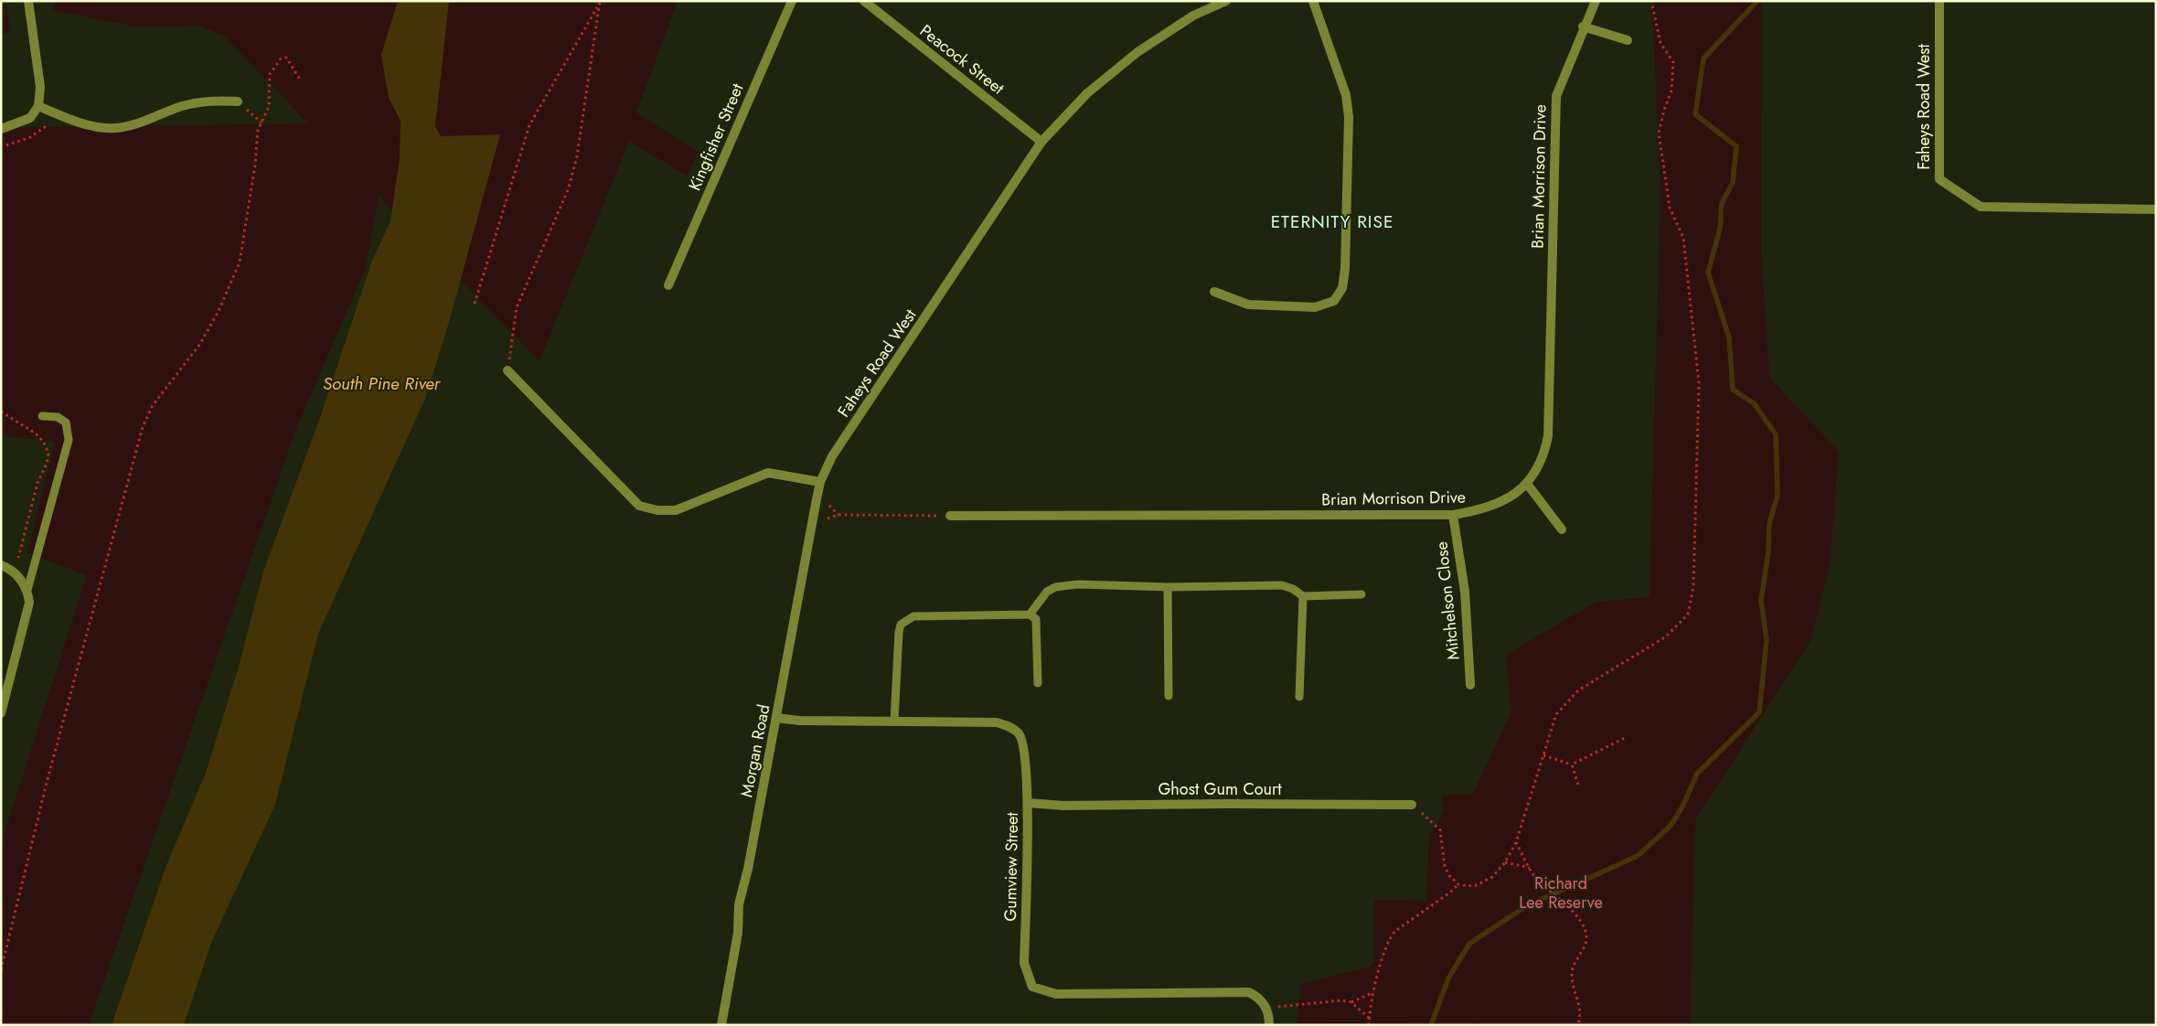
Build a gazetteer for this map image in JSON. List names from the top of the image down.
{
  "streets": {
    "street": [
      "Peacock Street",
      "Faheys Road West",
      "Kingfisher Street",
      "Brian Morrison Drive",
      "Mitchelson Close",
      "Morgan Road",
      "Ghost Gum Court",
      "Gumview Street"
    ]
  },
  "crossings": [
    ["Peacock Street", "Faheys Road West"],
    ["Faheys Road West", "Morgan Road"],
    ["Brian Morrison Drive", "Mitchelson Close"],
    ["Morgan Road", "Gumview Street"],
    ["Ghost Gum Court", "Gumview Street"]
  ],
  "districts": ["ETERNITY RISE"],
  "water": ["South Pine River"],
  "parks": ["Richard Lee Reserve"]
}
